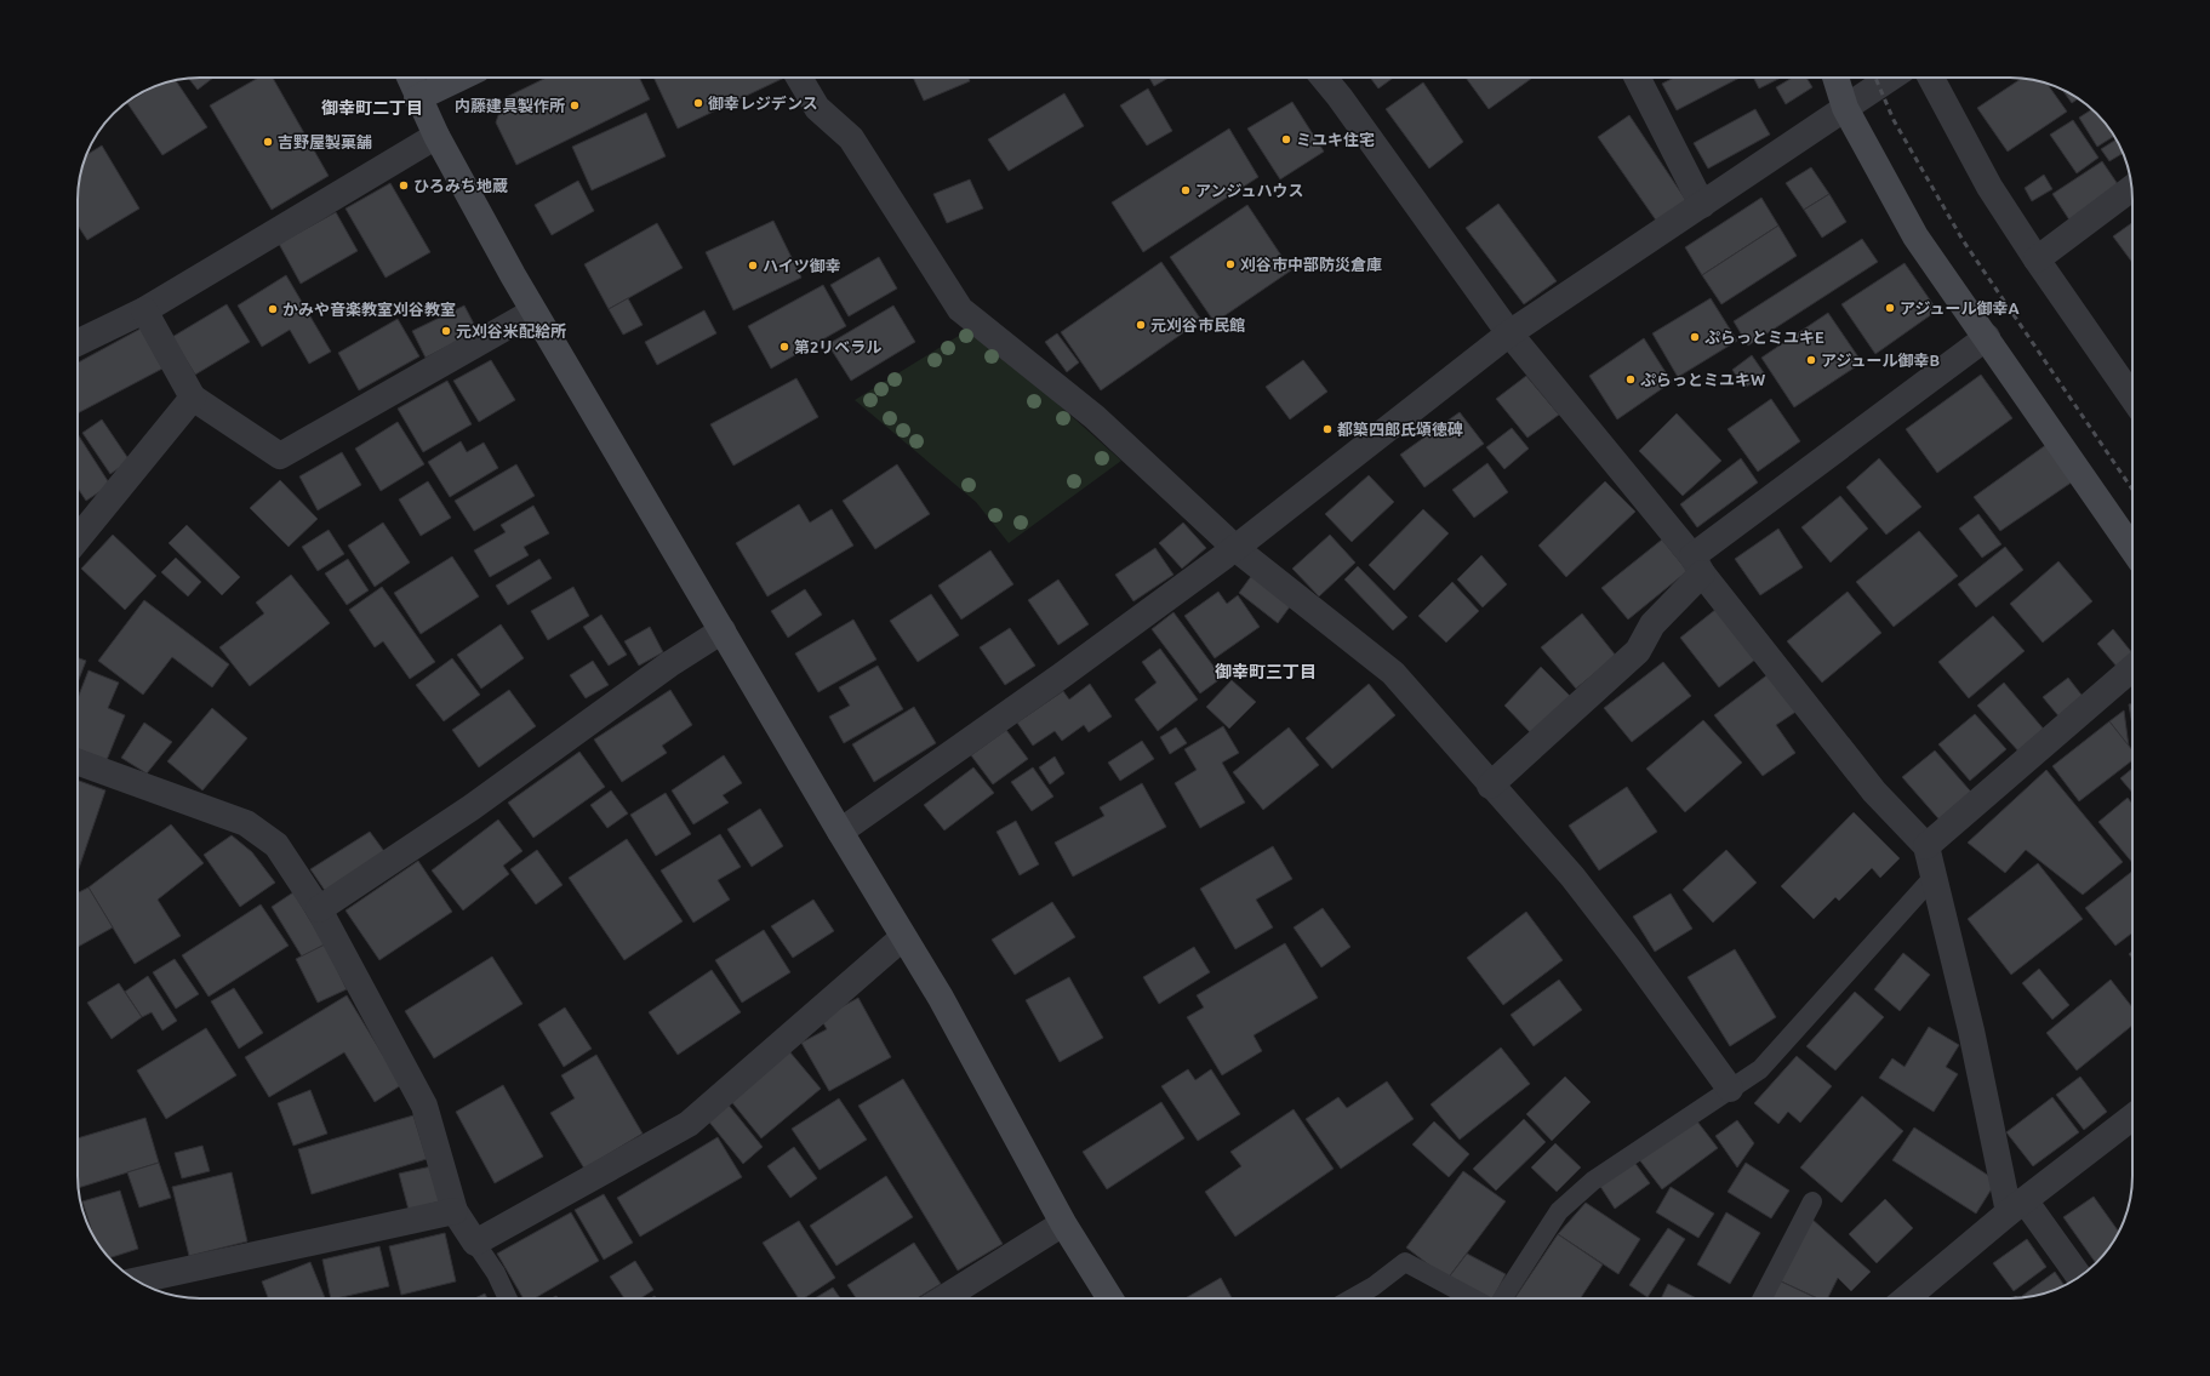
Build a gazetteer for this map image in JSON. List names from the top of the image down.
{
  "districts": ["御幸町二丁目", "御幸町三丁目"],
  "places": [
    "御幸レジデンス",
    "内藤建具製作所",
    "ミユキ住宅",
    "吉野屋製菓舗",
    "ひろみち地蔵",
    "アンジュハウス",
    "刈谷市中部防災倉庫",
    "ハイツ御幸",
    "アジュール御幸A",
    "かみや音楽教室刈谷教室",
    "元刈谷市民館",
    "元刈谷米配給所",
    "ぷらっとミユキE",
    "第2リベラル",
    "アジュール御幸B",
    "ぷらっとミユキW",
    "都築四郎氏頌徳碑"
  ]
}
